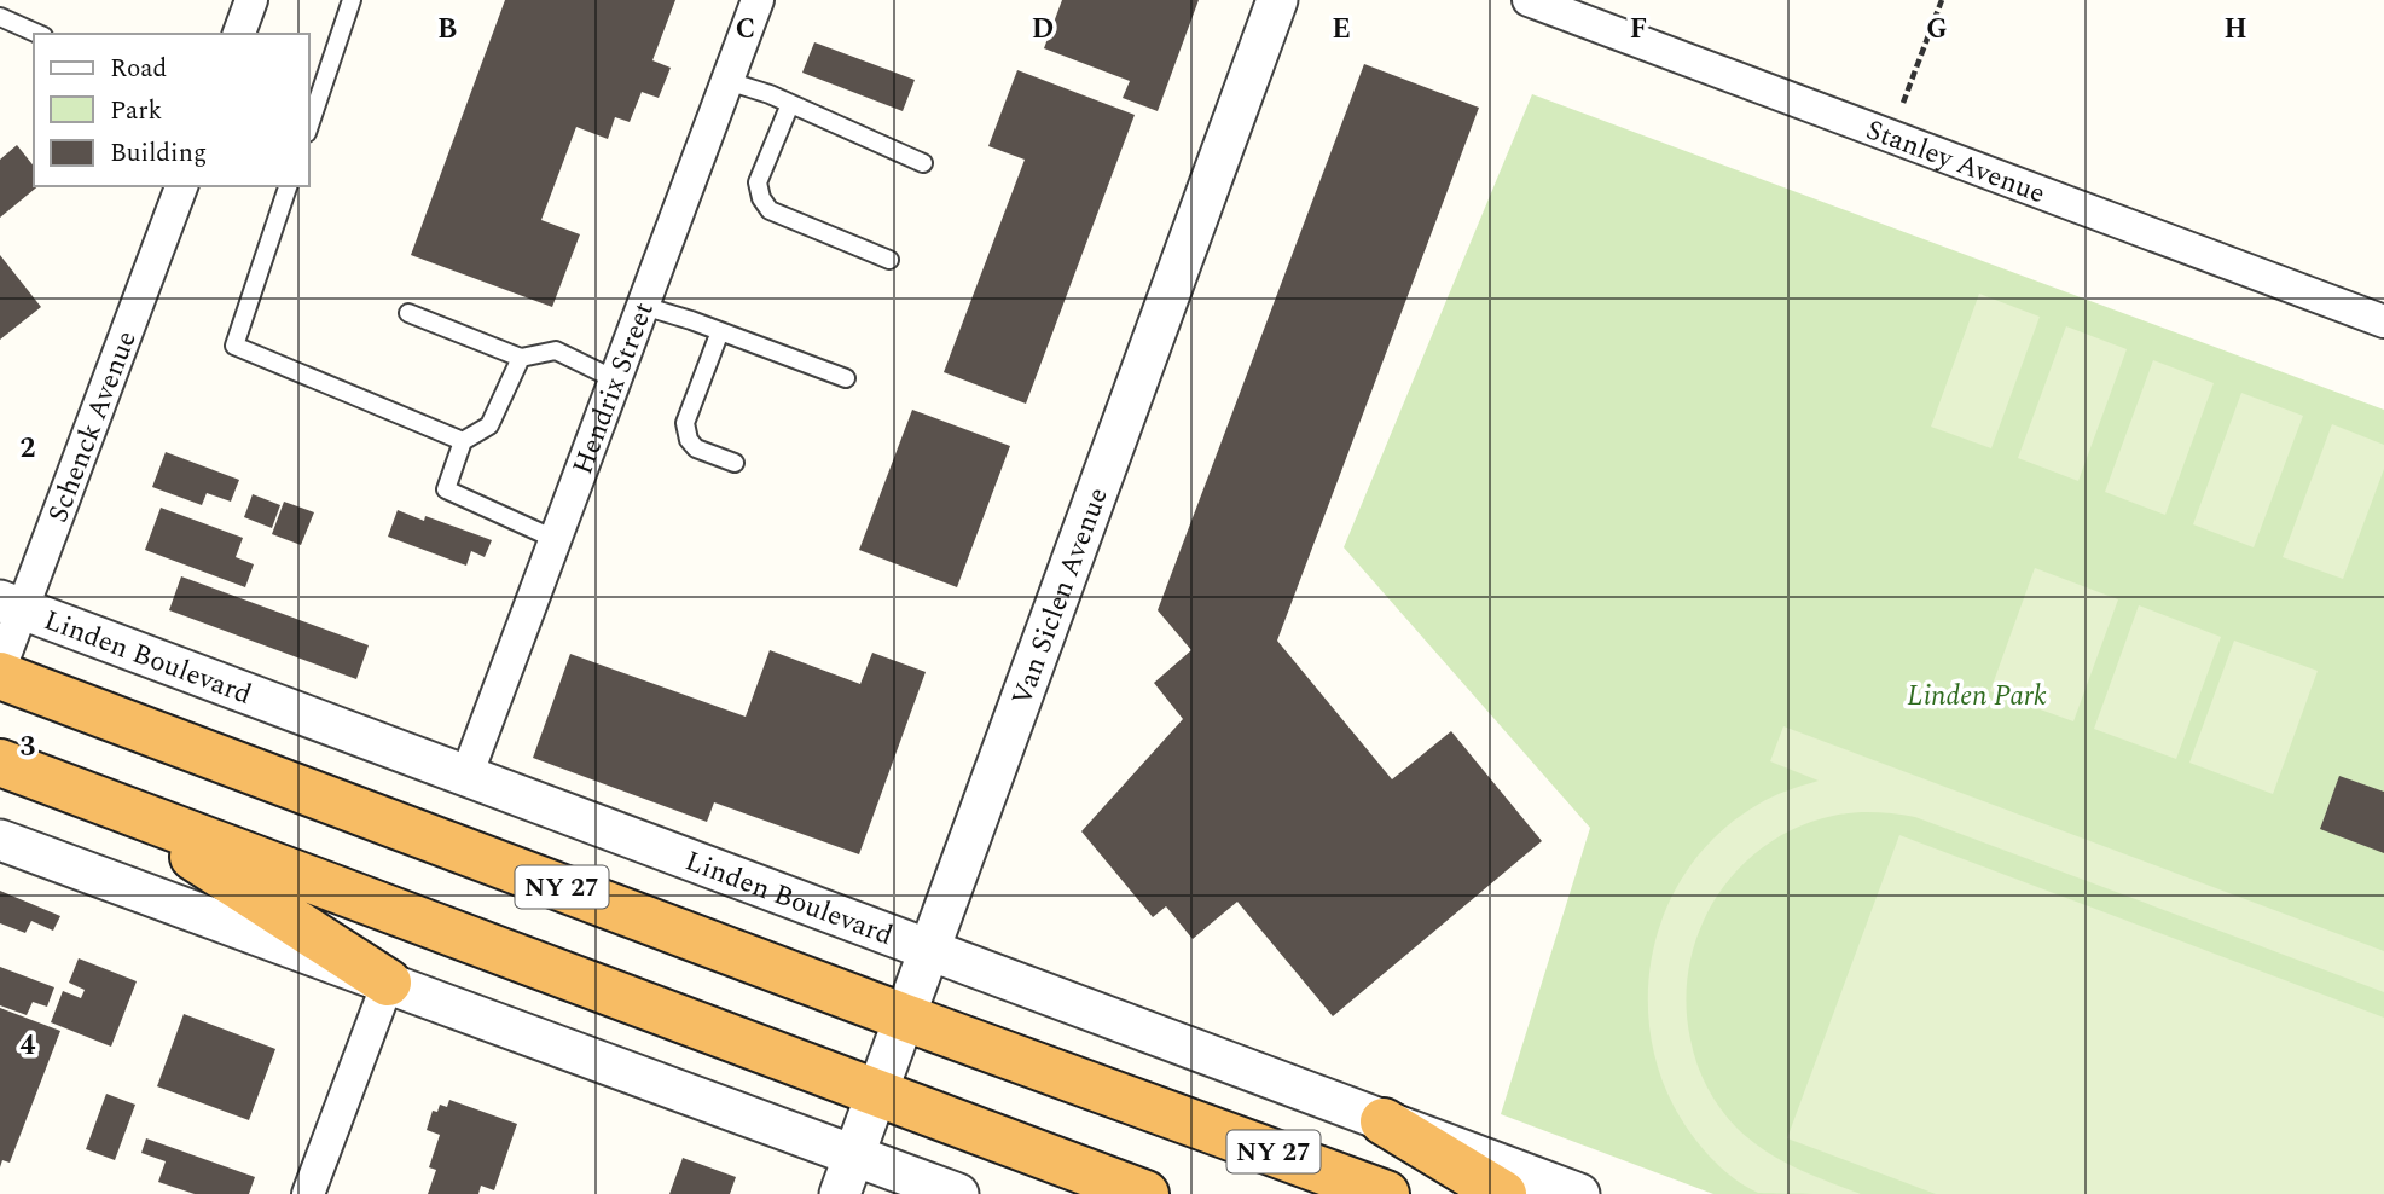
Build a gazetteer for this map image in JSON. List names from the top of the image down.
{
  "streets": {
    "highway": ["NY 27"],
    "street": [
      "Stanley Avenue",
      "Hendrix Street",
      "Schenck Avenue",
      "Van Siclen Avenue",
      "Linden Boulevard"
    ]
  },
  "crossings": [
    ["Hendrix Street", "Linden Boulevard"],
    ["Schenck Avenue", "Linden Boulevard"],
    ["Van Siclen Avenue", "Linden Boulevard"],
    ["Van Siclen Avenue", "NY 27"]
  ],
  "parks": ["Linden Park"],
  "legend": ["Road", "Park", "Building"],
  "grid": {
    "columns": [
      "B",
      "C",
      "D",
      "E",
      "F",
      "G",
      "H"
    ],
    "rows": ["2", "3", "4"]
  }
}
